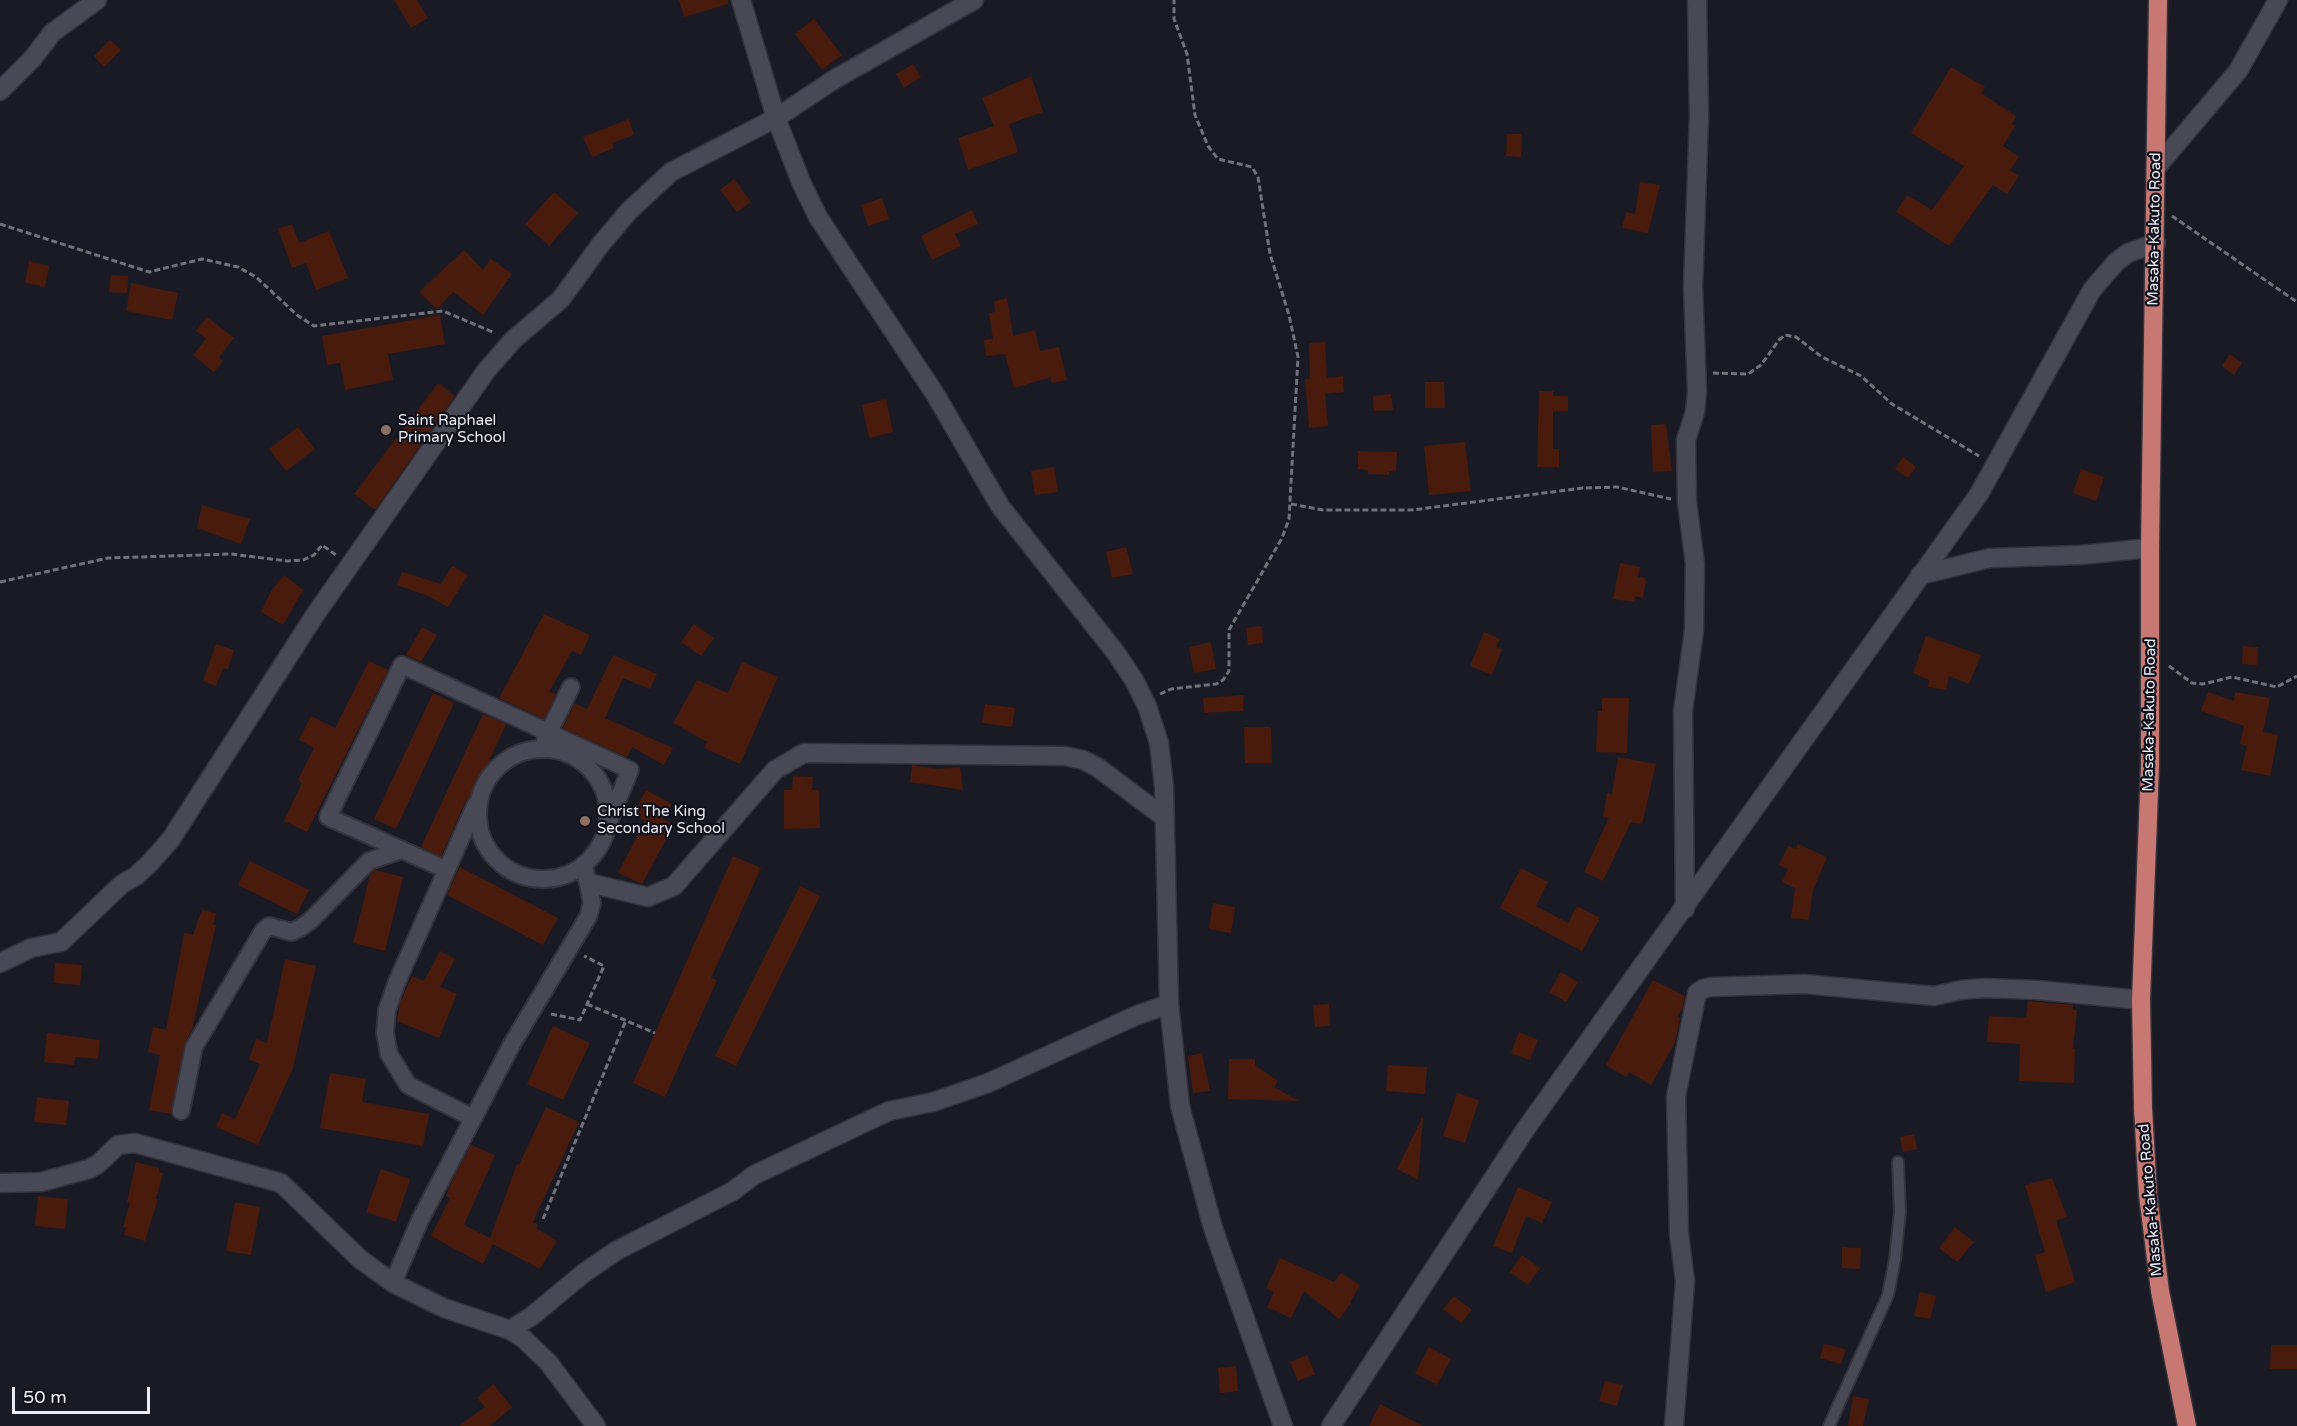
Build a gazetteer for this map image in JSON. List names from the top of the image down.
{
  "streets": {
    "highway": ["Masaka-Kakuto Road"]
  },
  "places": ["Saint Raphael Primary School", "Christ The King Secondary School"],
  "scale_bar": "50 m"
}
